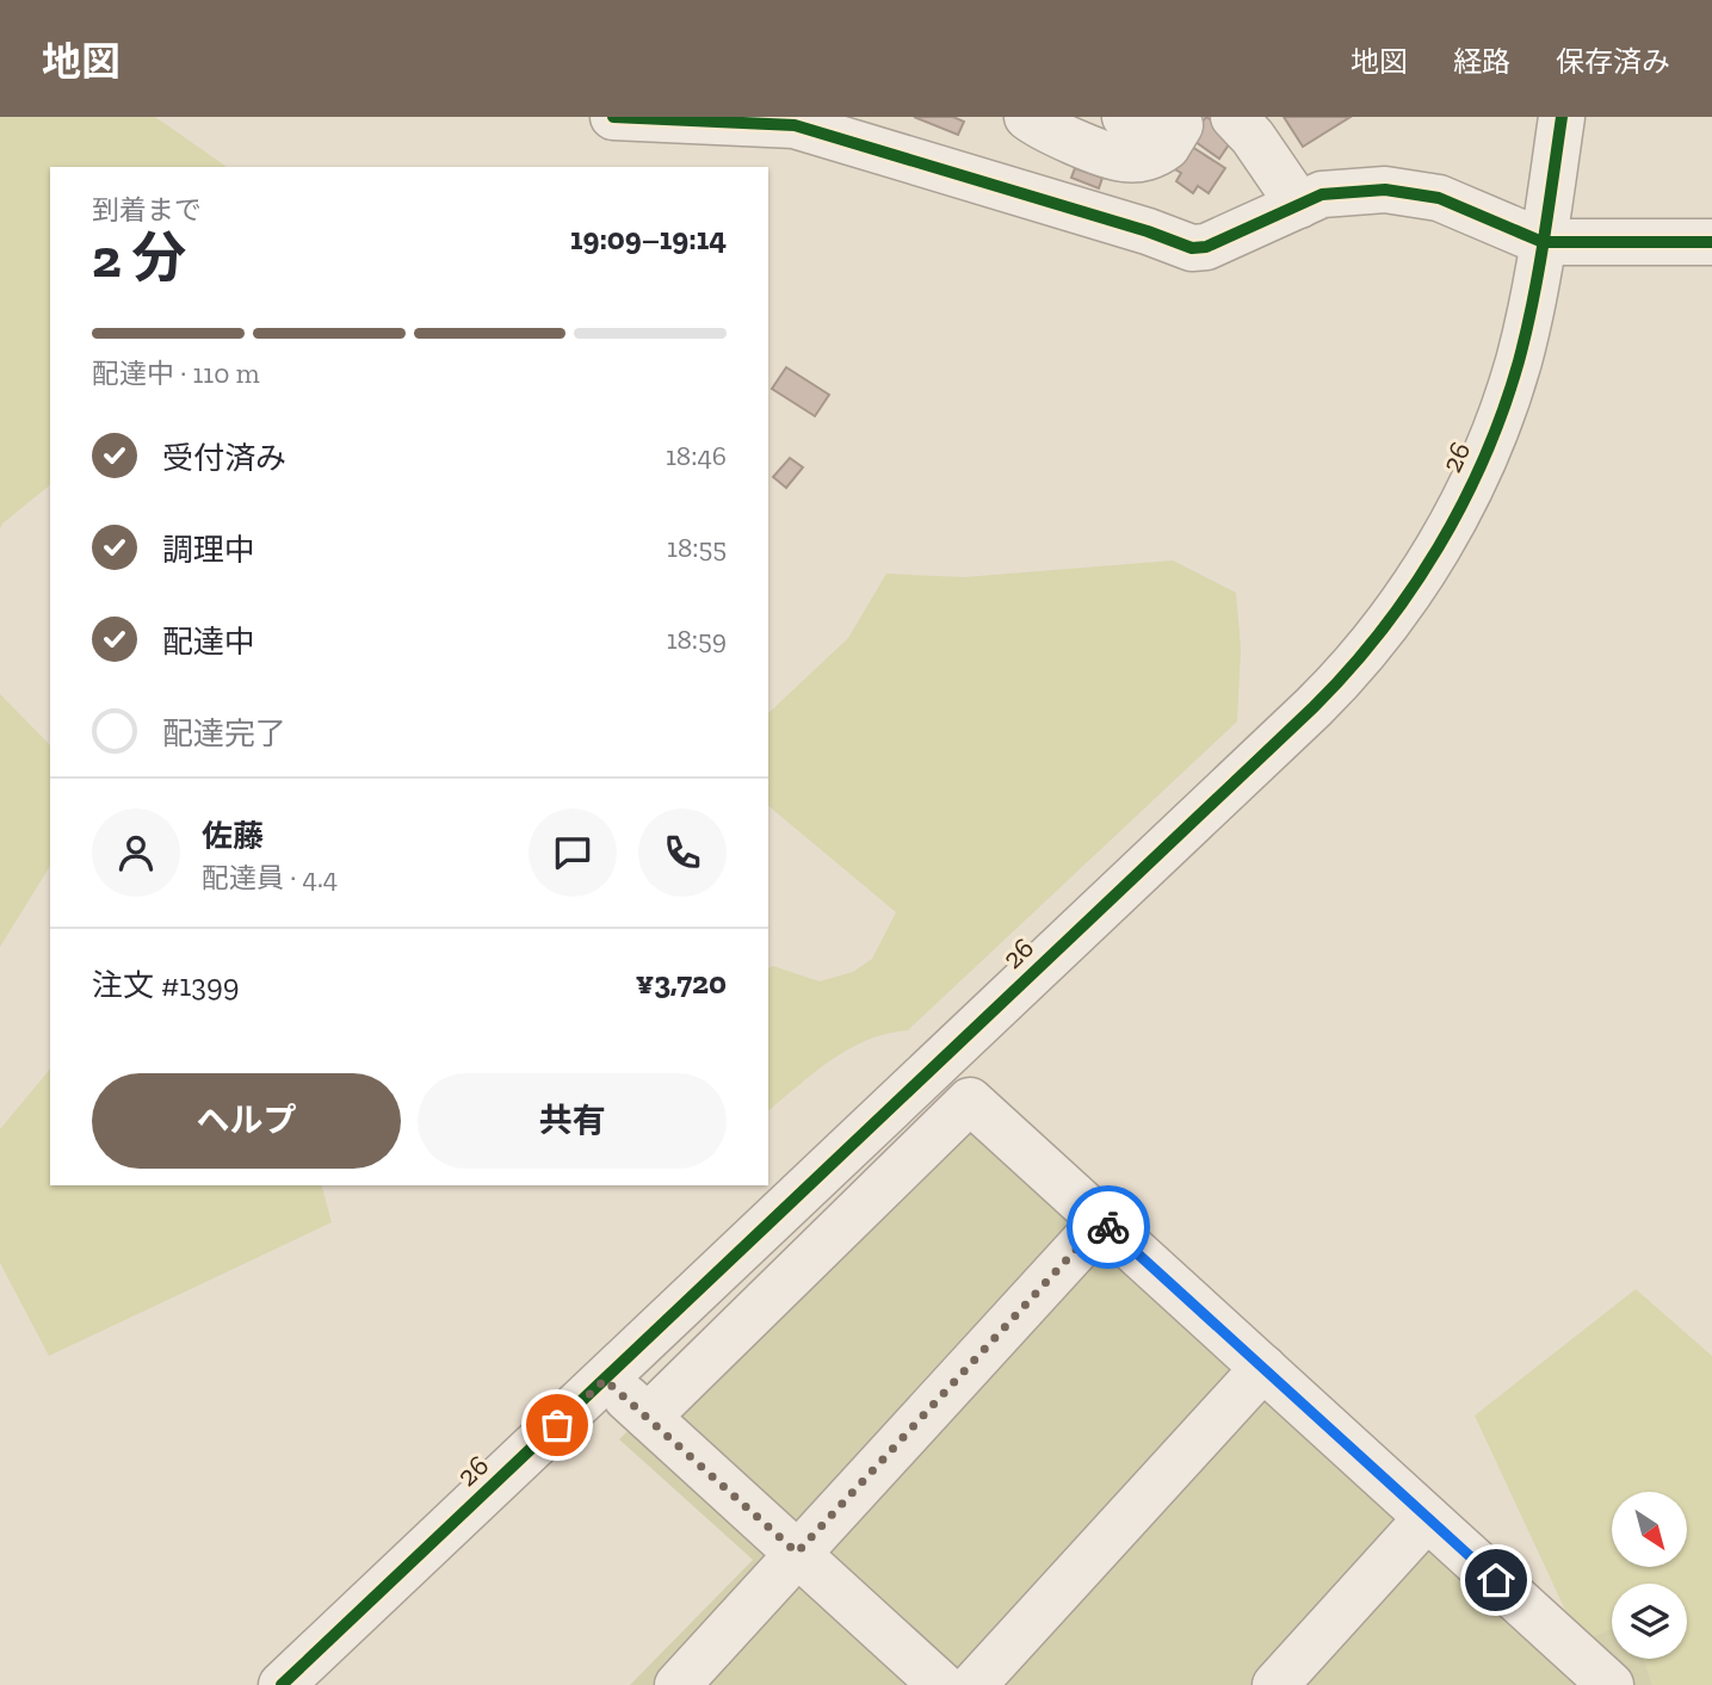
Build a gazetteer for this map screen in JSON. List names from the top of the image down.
{
  "streets": {
    "street": ["26"]
  },
  "north": "bottom right",
  "page": {
    "header": "地図",
    "nav": ["地図", "経路", "保存済み"],
    "heading": ["2 分", "到着まで", "19:09–19:14"],
    "panel": [
      "佐藤",
      "配達員 · 4.4",
      "注文 #1399",
      "¥3,720"
    ],
    "bar": "配達中 · 110 m",
    "list": [
      ["受付済み", "18:46"],
      ["調理中", "18:55"],
      ["配達中", "18:59"],
      "配達完了"
    ],
    "buttons": ["ヘルプ", "共有"]
  }
}
